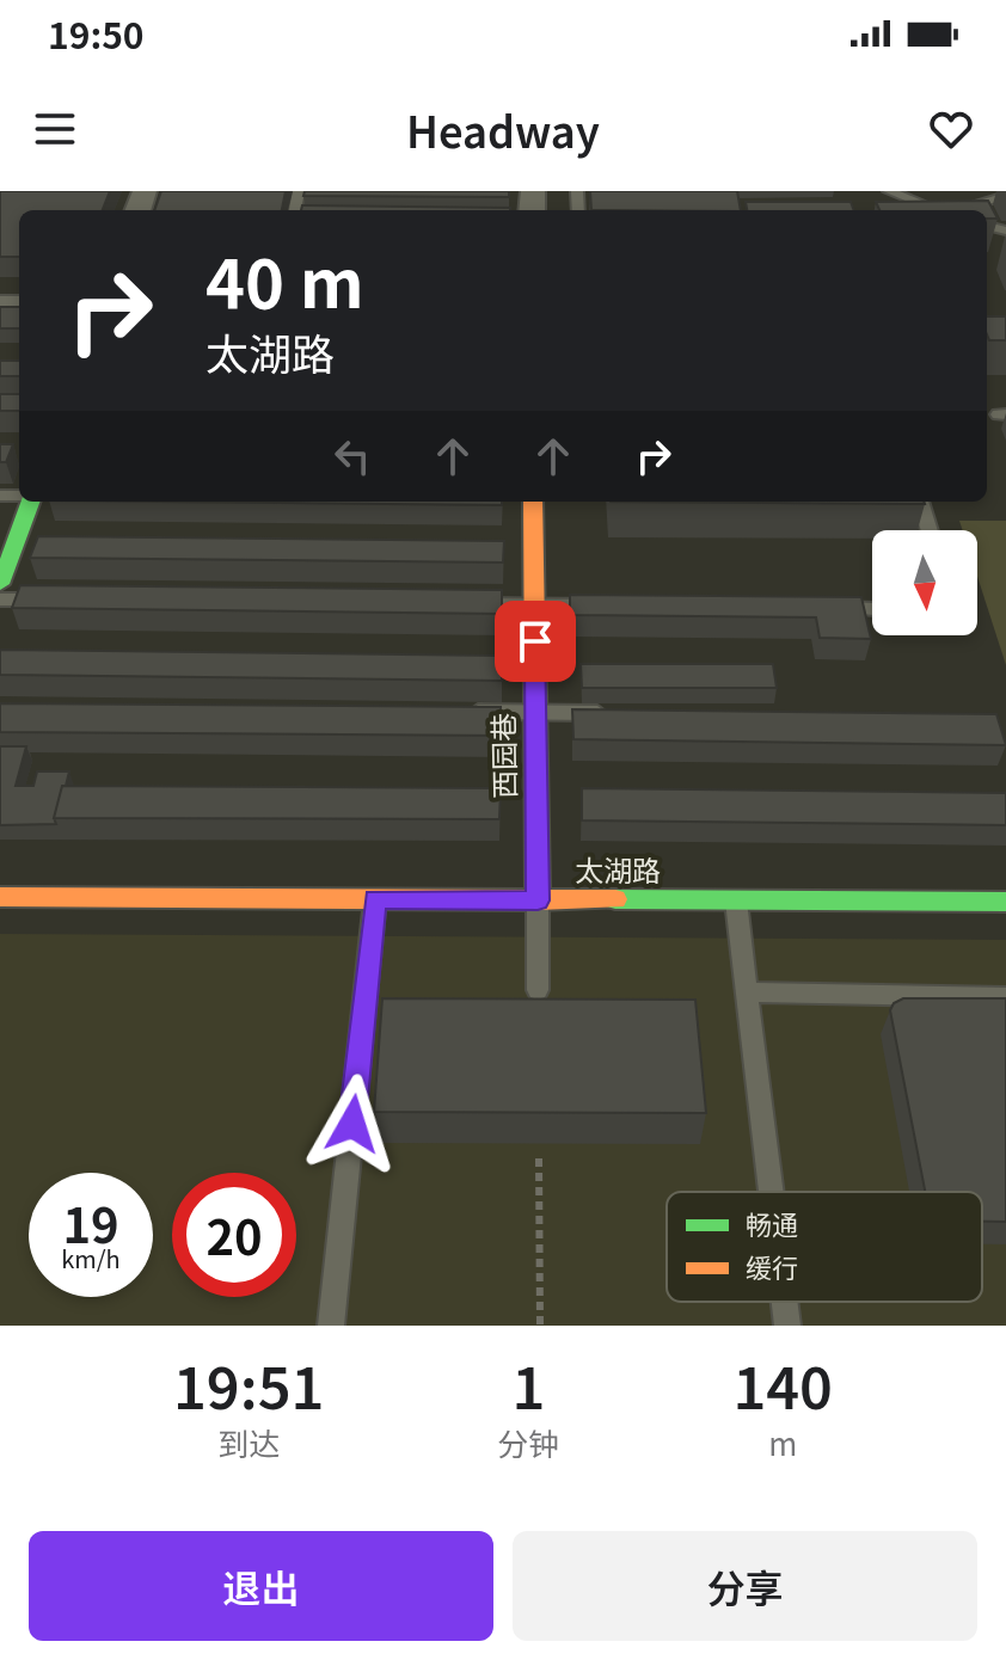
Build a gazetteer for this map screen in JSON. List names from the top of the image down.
{
  "streets": {
    "street": ["西园巷", "太湖路"]
  },
  "crossings": [
    ["西园巷", "太湖路"]
  ],
  "legend": ["畅通", "缓行"],
  "north": "bottom",
  "page": {
    "status": "19:50",
    "header": "Headway",
    "turn": ["40 m", "太湖路"],
    "speed": "19 km/h",
    "limit": "20",
    "eta": [
      "19:51",
      "到达",
      "1",
      "分钟",
      "140",
      "m"
    ],
    "buttons": ["退出", "分享"]
  }
}
